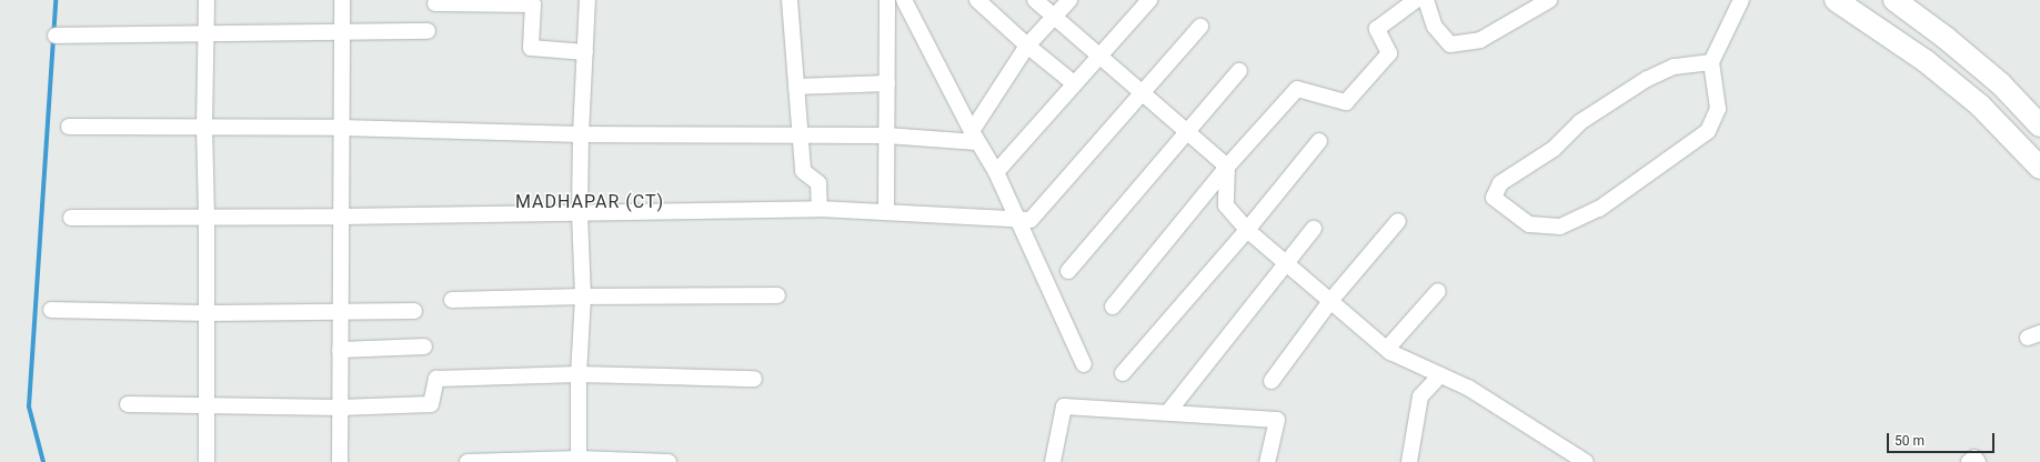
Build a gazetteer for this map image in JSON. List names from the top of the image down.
{
  "districts": ["MADHAPAR (CT)"],
  "scale_bar": "50 m"
}
